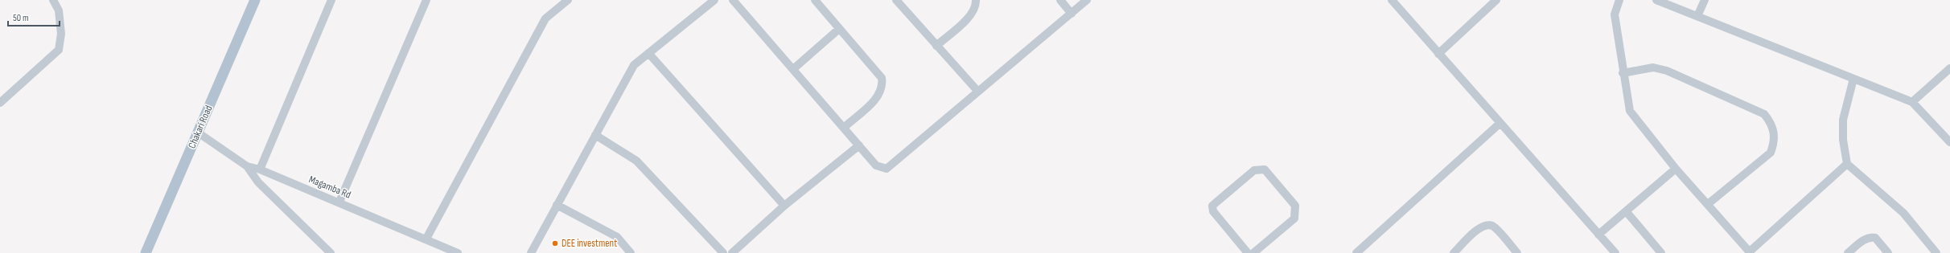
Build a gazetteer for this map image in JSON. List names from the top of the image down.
{
  "streets": {
    "main road": ["Chakari Road"],
    "street": ["Magamba Rd"]
  },
  "crossings": [
    ["Chakari Road", "Magamba Rd"]
  ],
  "places": ["DEE investment"],
  "scale_bar": "50 m"
}
